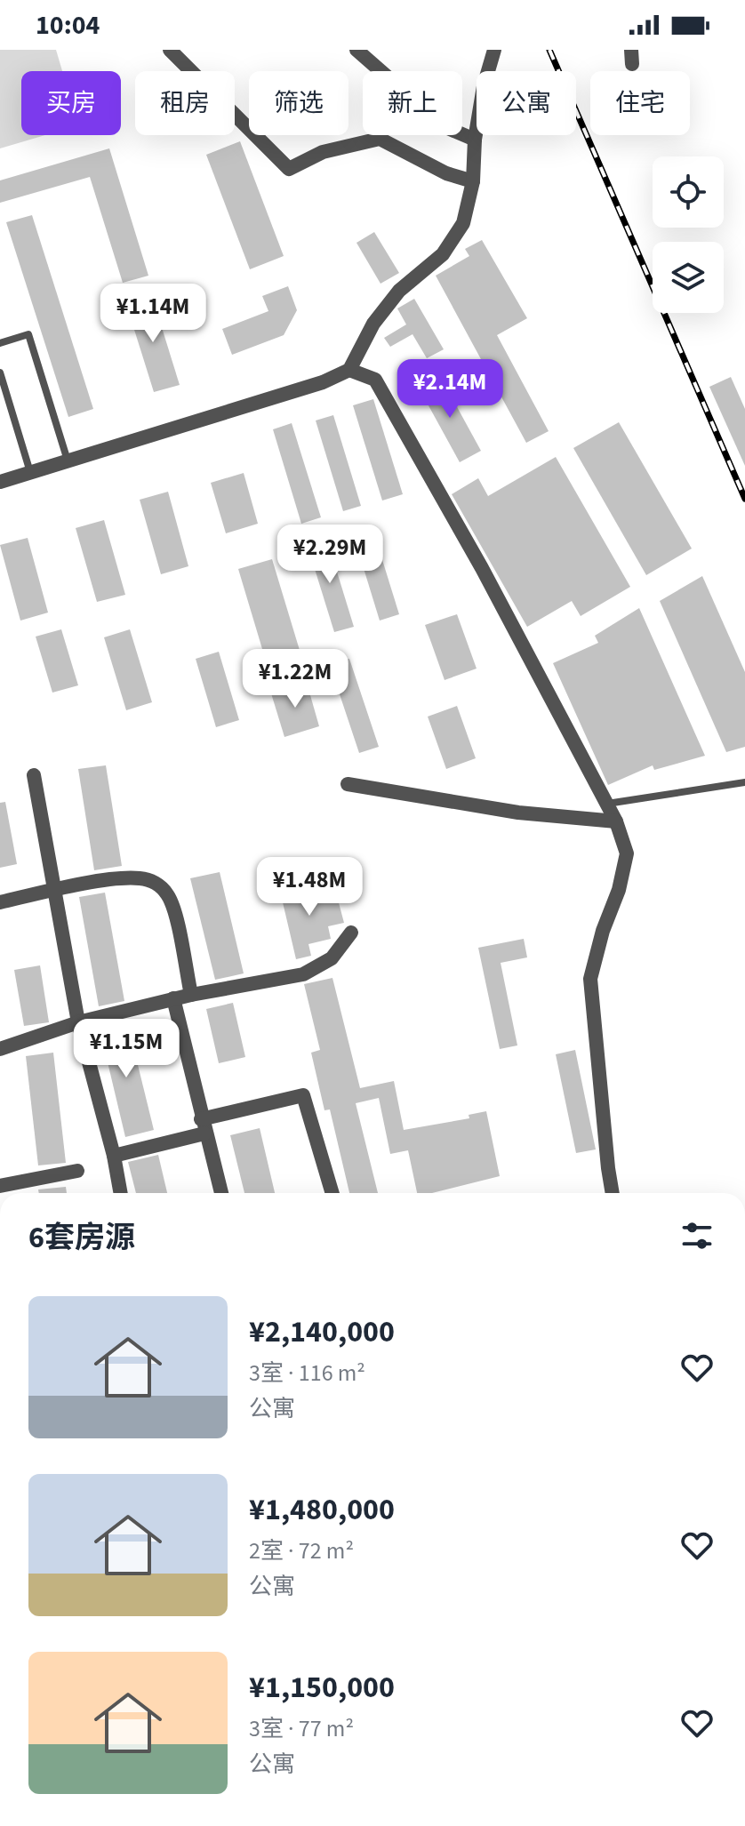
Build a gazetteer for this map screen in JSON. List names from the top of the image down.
{
  "page": {
    "status": "10:04",
    "chip": [
      "买房",
      "租房",
      "筛选",
      "新上",
      "公寓",
      "住宅"
    ],
    "price": [
      "¥1.14M",
      "¥2.14M",
      "¥2.29M",
      "¥1.22M",
      "¥1.48M",
      "¥1.15M"
    ],
    "heading": "6套房源",
    "list": [
      {
        "name": "¥2,140,000",
        "note": "3室 · 116 m² · 公寓"
      },
      {
        "name": "¥1,480,000",
        "note": "2室 · 72 m² · 公寓"
      },
      {
        "name": "¥1,150,000",
        "note": "3室 · 77 m² · 公寓"
      }
    ]
  }
}
